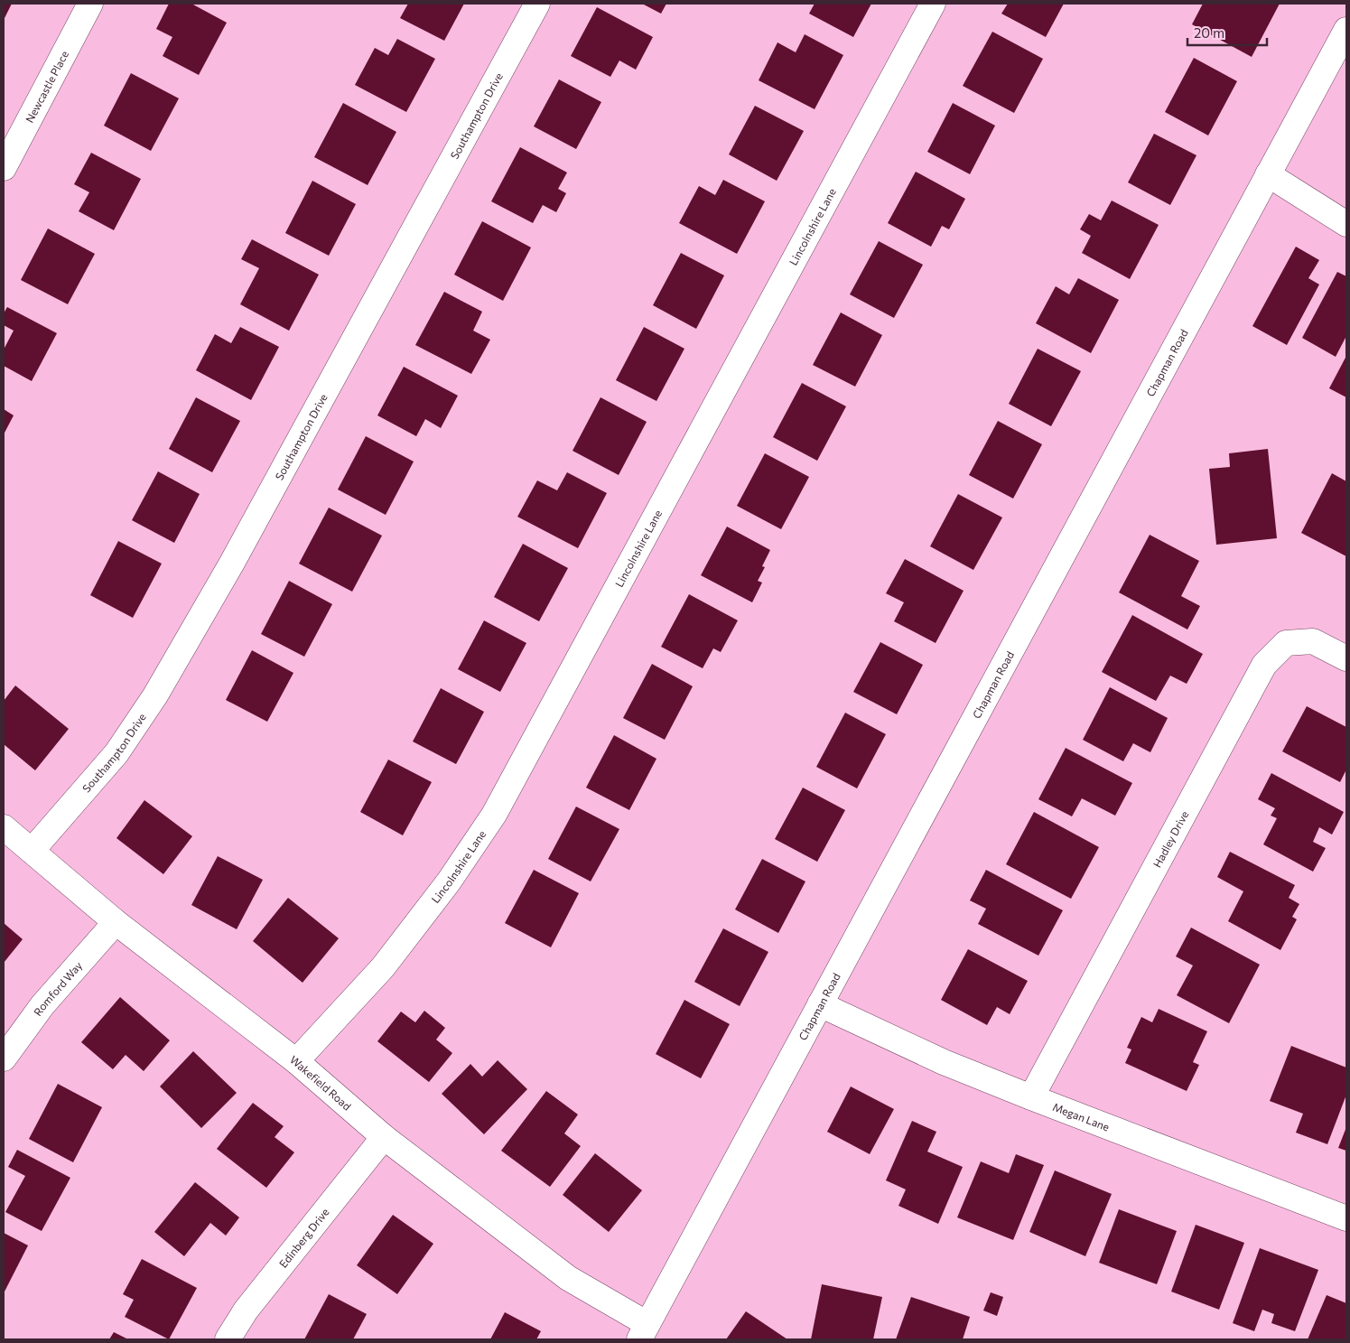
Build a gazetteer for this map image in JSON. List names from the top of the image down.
{
  "streets": {
    "street": [
      "Newcastle Place",
      "Southampton Drive",
      "Lincolnshire Lane",
      "Chapman Road",
      "Hadley Drive",
      "Romford Way",
      "Wakefield Road",
      "Megan Lane",
      "Edinberg Drive"
    ]
  },
  "crossings": [
    ["Southampton Drive", "Wakefield Road"],
    ["Lincolnshire Lane", "Wakefield Road"],
    ["Chapman Road", "Wakefield Road"],
    ["Chapman Road", "Megan Lane"],
    ["Hadley Drive", "Megan Lane"],
    ["Romford Way", "Wakefield Road"],
    ["Wakefield Road", "Edinberg Drive"]
  ],
  "scale_bar": "20 m"
}
